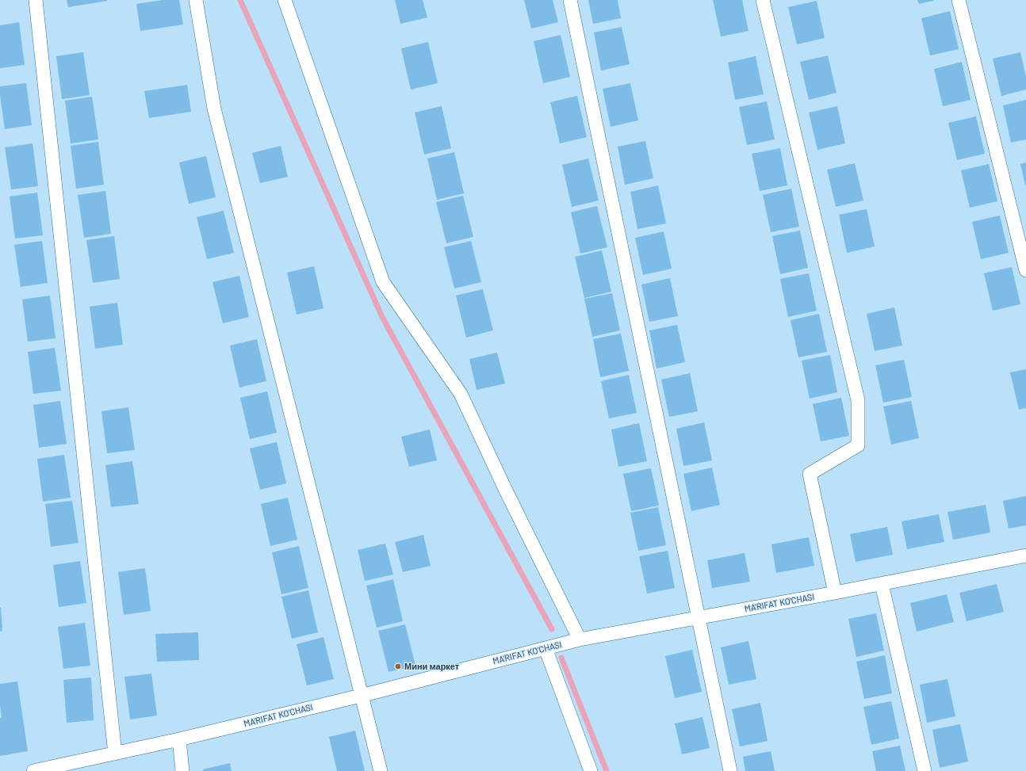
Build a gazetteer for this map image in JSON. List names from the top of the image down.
{
  "streets": {
    "street": ["MA'RIFAT KO'CHASI"]
  },
  "places": ["Мини маркет"]
}
